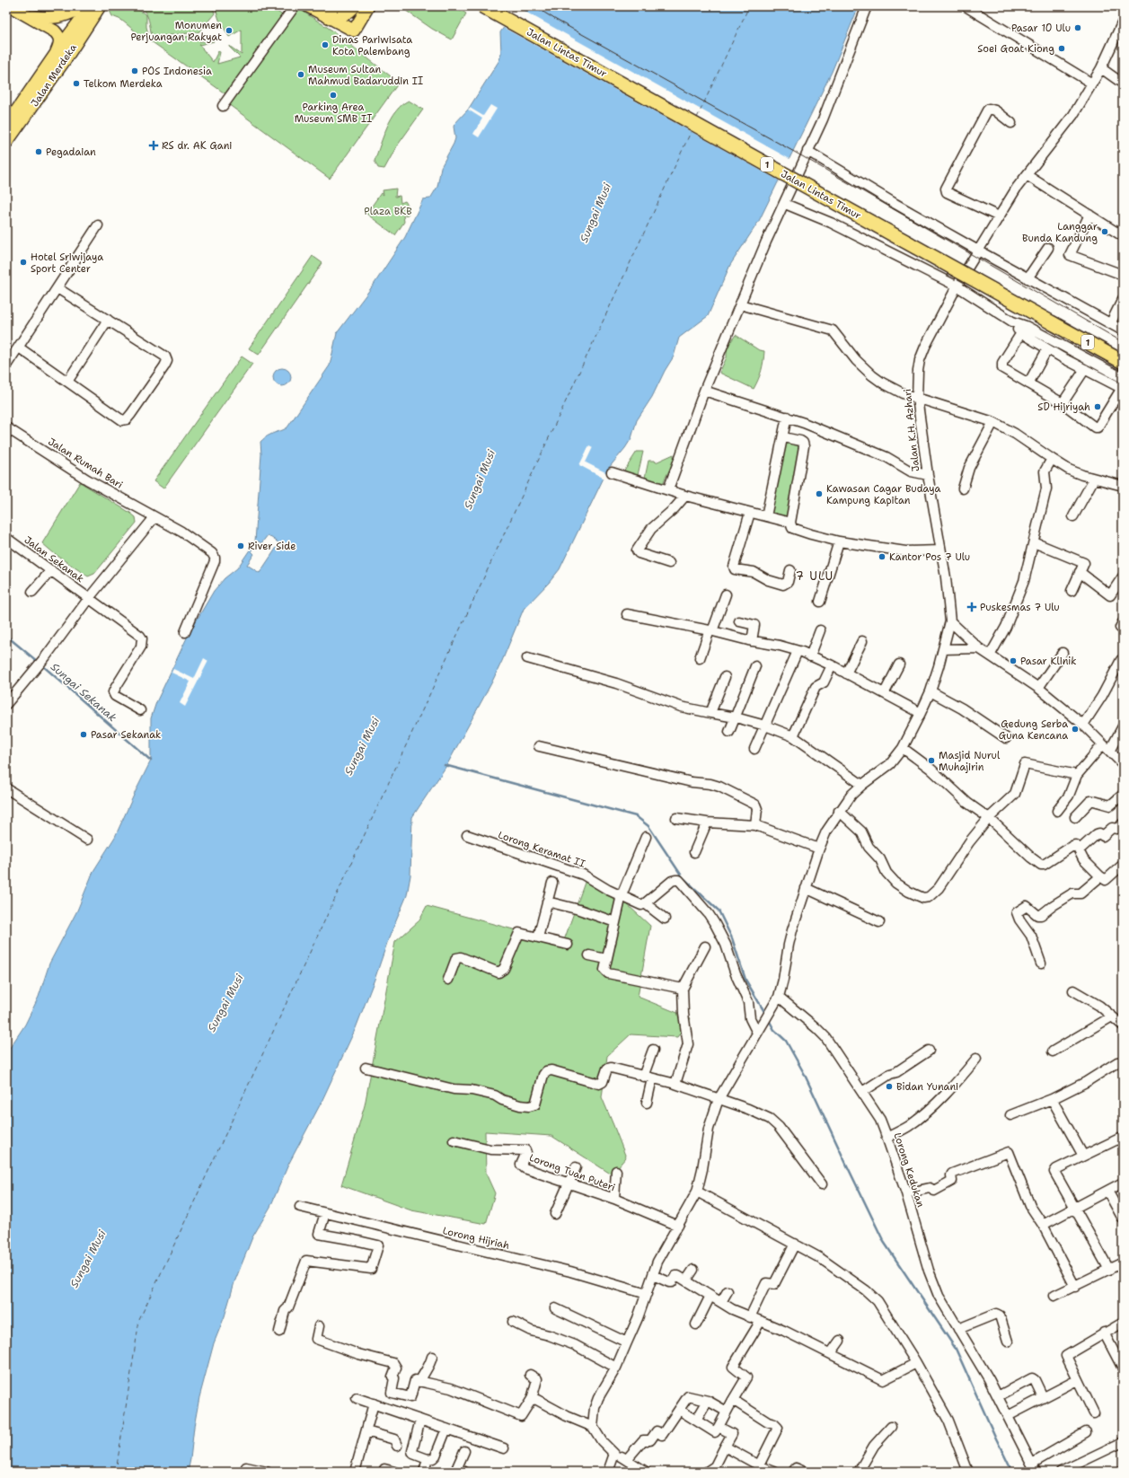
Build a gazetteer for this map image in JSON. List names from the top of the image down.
{
  "streets": {
    "highway": ["Jalan Lintas Timur", "1"],
    "main road": ["Jalan Merdeka"],
    "street": [
      "Jalan K.H. Azhari",
      "Jalan Rumah Bari",
      "Jalan Sekanak",
      "Lorong Keramat II",
      "Lorong Kedukan",
      "Lorong Tuan Puteri",
      "Lorong Hijriah"
    ]
  },
  "crossings": [
    ["Jalan K.H. Azhari", "Lorong Kedukan"],
    ["Jalan K.H. Azhari", "Lorong Tuan Puteri"],
    ["Jalan K.H. Azhari", "Lorong Hijriah"]
  ],
  "districts": ["7 ULU"],
  "water": ["Sungai Musi", "Sungai Sekanak"],
  "parks": ["Plaza BKB"],
  "places": {
    "other": [
      "Pasar 10 Ulu",
      "Monumen Perjuangan Rakyat",
      "Dinas Pariwisata Kota Palembang",
      "Soei Goat Kiong",
      "POS Indonesia",
      "Museum Sultan Mahmud Badaruddin II",
      "Telkom Merdeka",
      "Parking Area Museum SMB II",
      "Pegadaian",
      "Langgar Bunda Kandung",
      "Hotel Sriwijaya Sport Center",
      "SD Hijriyah",
      "Kawasan Cagar Budaya Kampung Kapitan",
      "River Side",
      "Kantor Pos 7 Ulu",
      "Pasar Klinik",
      "Gedung Serba Guna Kencana",
      "Pasar Sekanak",
      "Masjid Nurul Muhajirin",
      "Bidan Yunani"
    ],
    "health": ["RS dr. AK Gani", "Puskesmas 7 Ulu"]
  }
}
